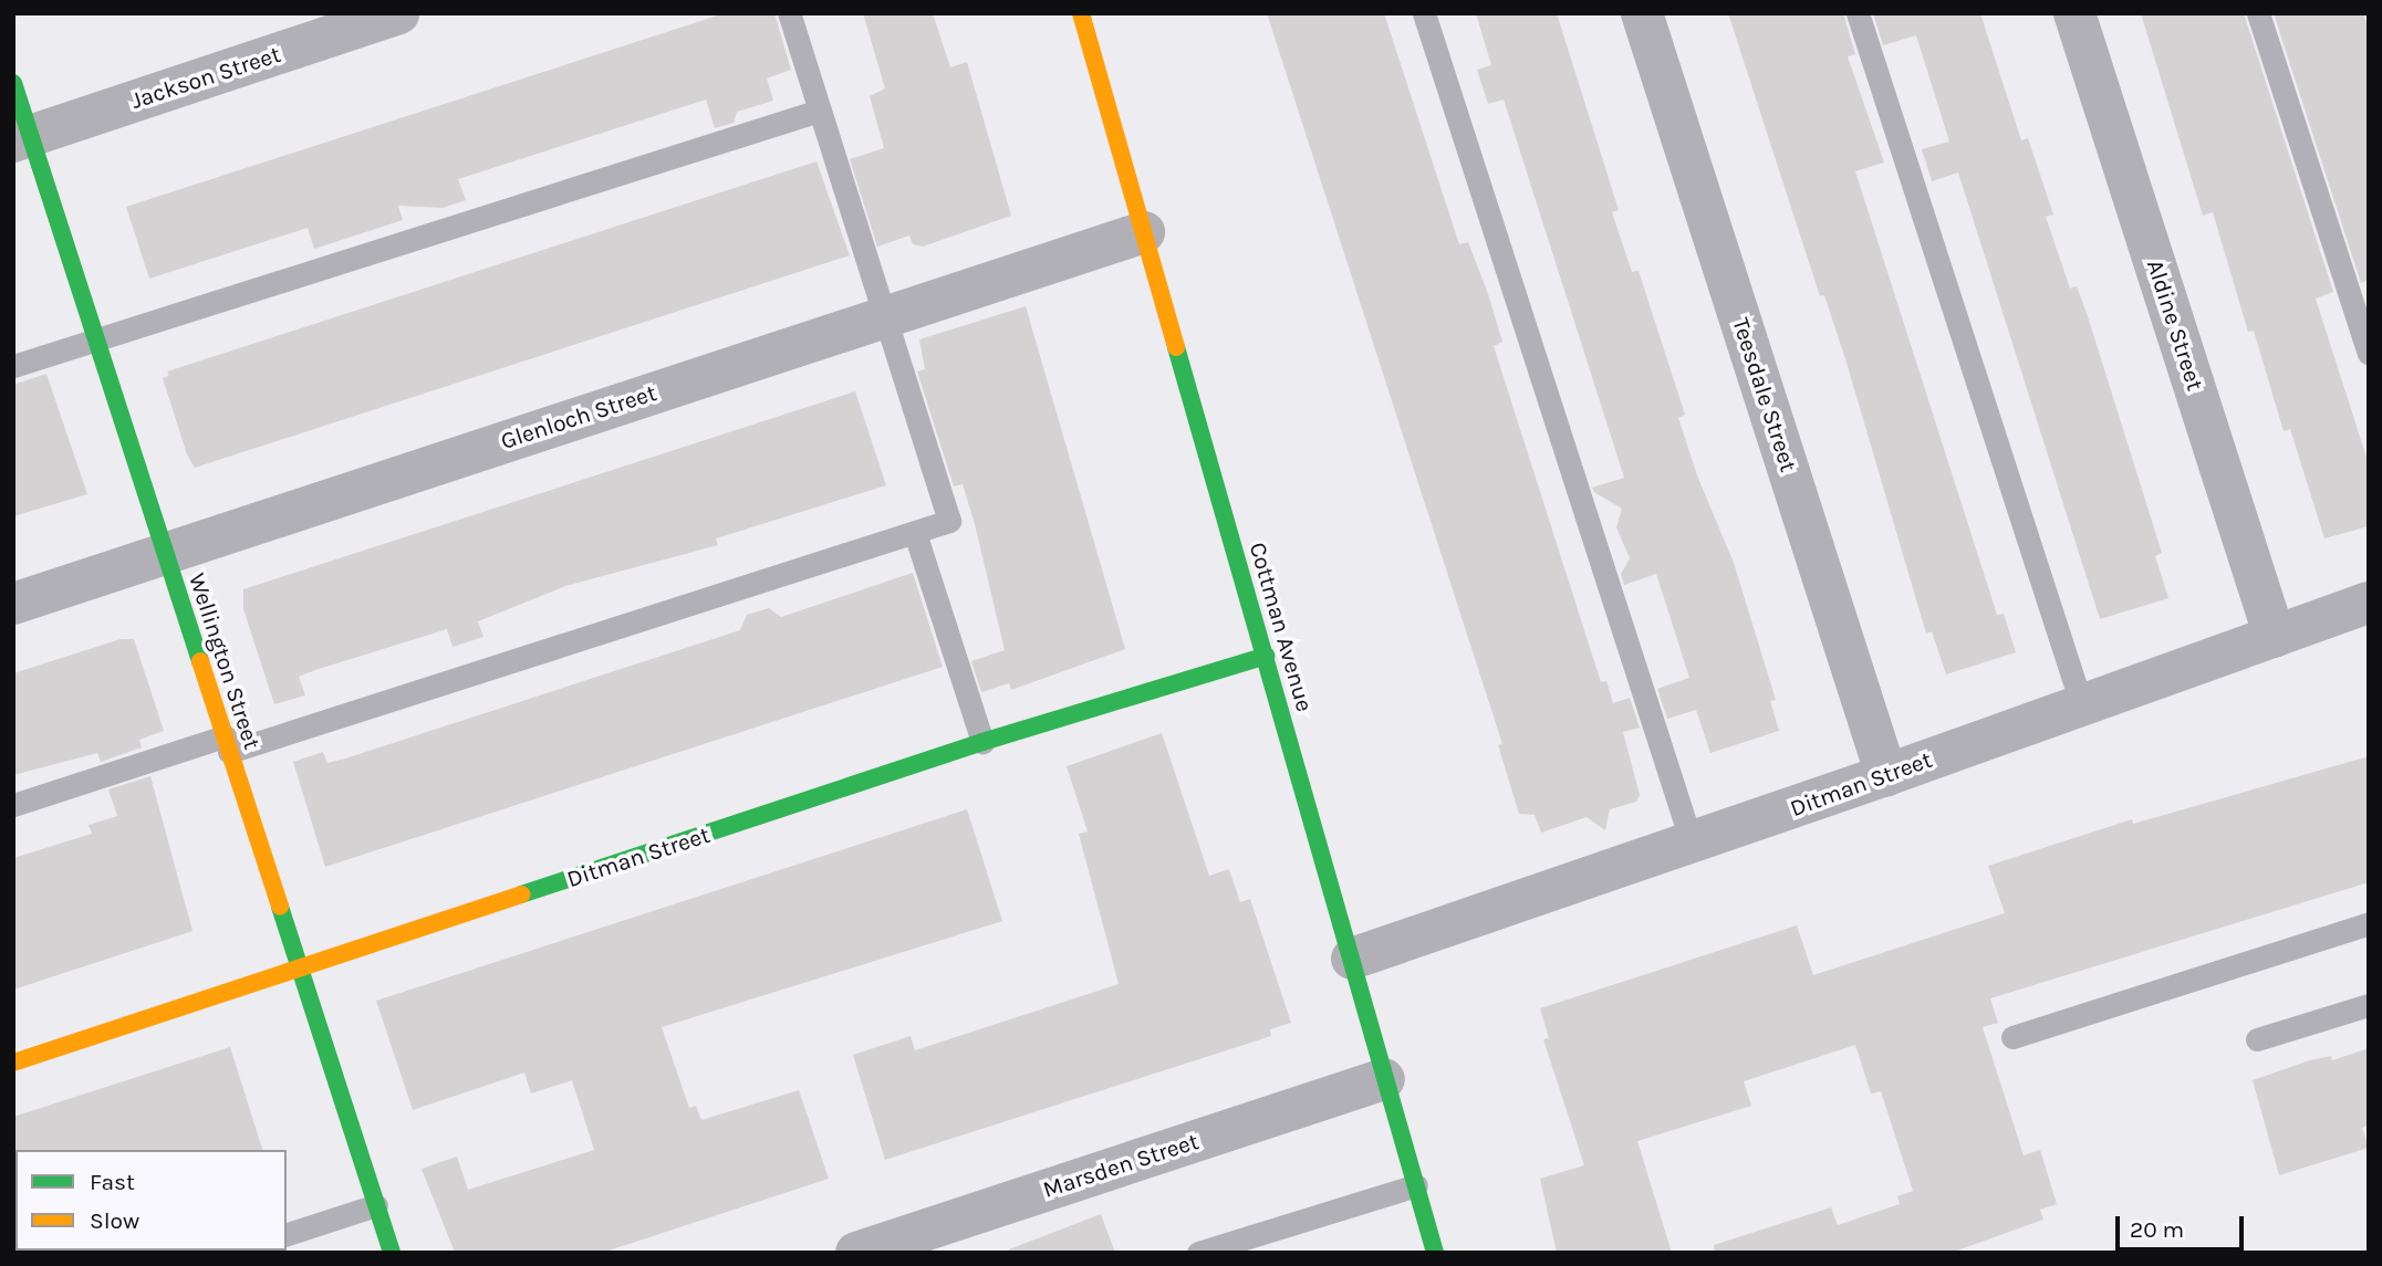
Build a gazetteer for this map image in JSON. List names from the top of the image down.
{
  "streets": {
    "street": [
      "Jackson Street",
      "Aldine Street",
      "Teesdale Street",
      "Glenloch Street",
      "Cottman Avenue",
      "Wellington Street",
      "Ditman Street",
      "Marsden Street"
    ]
  },
  "crossings": [
    ["Jackson Street", "Wellington Street"],
    ["Aldine Street", "Ditman Street"],
    ["Teesdale Street", "Ditman Street"],
    ["Glenloch Street", "Cottman Avenue"],
    ["Glenloch Street", "Wellington Street"],
    ["Cottman Avenue", "Ditman Street"],
    ["Cottman Avenue", "Marsden Street"],
    ["Wellington Street", "Ditman Street"]
  ],
  "legend": ["Fast", "Slow"],
  "scale_bar": "20 m"
}
